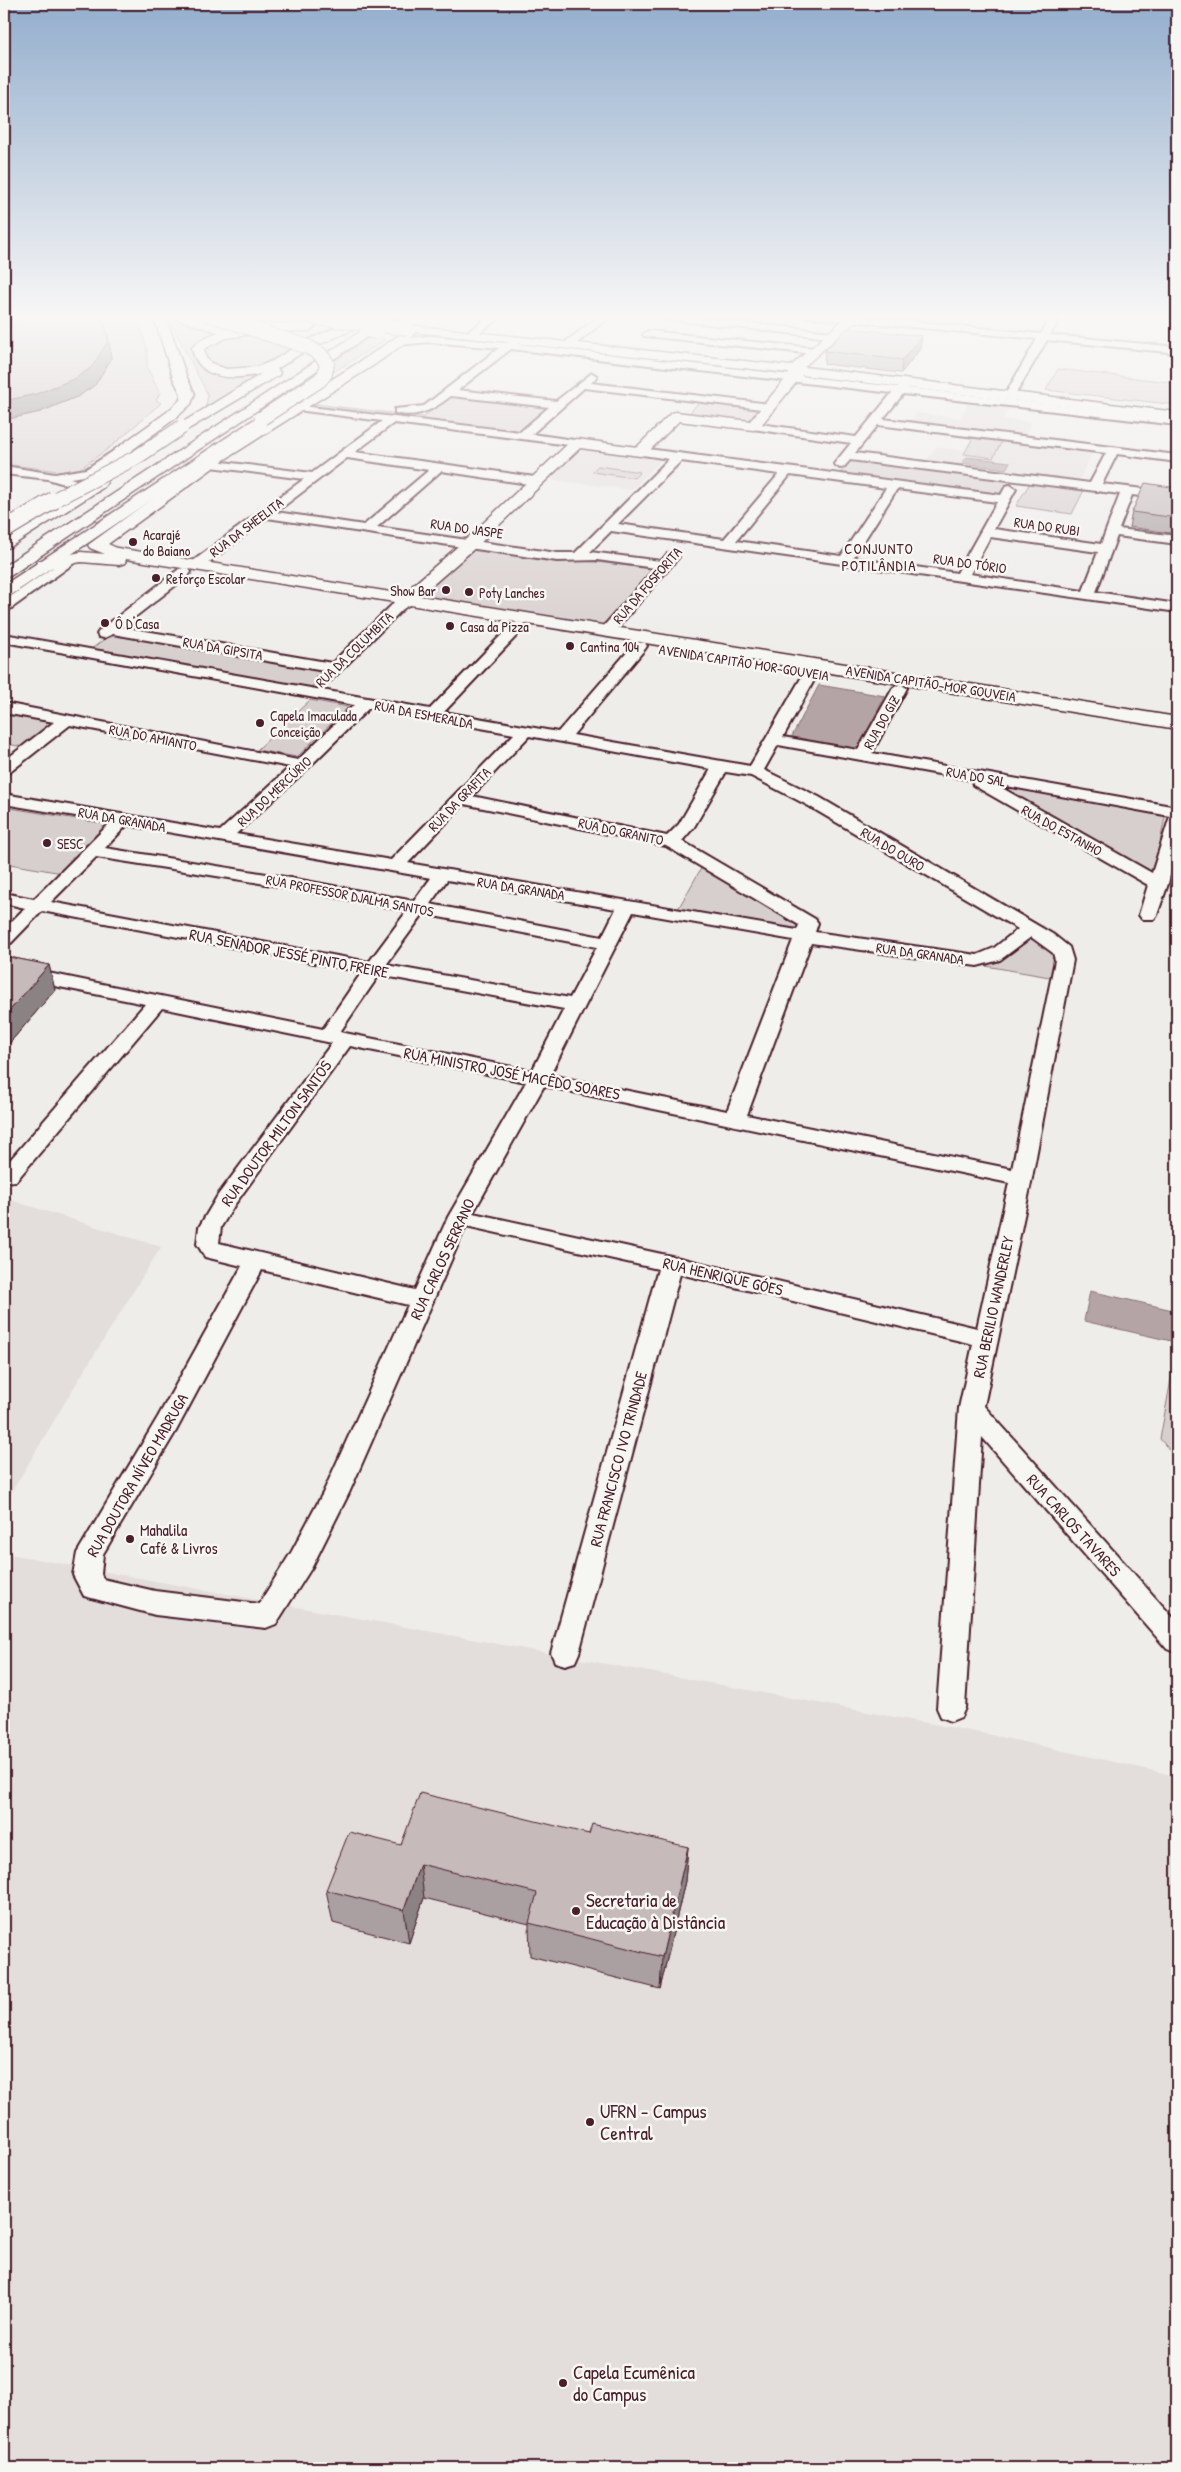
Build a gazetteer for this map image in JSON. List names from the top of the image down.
{
  "streets": {
    "main road": ["RUA DA COLUMBITA", "AVENIDA CAPITÃO MOR-GOUVEIA", "AVENIDA CAPITÃO-MOR GOUVEIA"],
    "street": [
      "RUA DO RUBI",
      "RUA DA SHEELITA",
      "RUA DO JASPE",
      "RUA DO TÓRIO",
      "RUA DA FOSFORITA",
      "RUA DA GIPSITA",
      "RUA DA ESMERALDA",
      "RUA DO GIZ",
      "RUA DO AMIANTO",
      "RUA DO SAL",
      "RUA DO MERCÚRIO",
      "RUA DA GRAFITA",
      "RUA DA GRANADA",
      "RUA DO ESTANHO",
      "RUA DO GRANITO",
      "RUA DO OURO",
      "RUA PROFESSOR DJALMA SANTOS",
      "RUA SENADOR JESSÉ PINTO FREIRE",
      "RUA MINISTRO JOSÉ MACÊDO SOARES",
      "RUA DOUTOR MILTON SANTOS",
      "RUA CARLOS SERRANO",
      "RUA HENRIQUE GÓES",
      "RUA BERILIO WANDERLEY",
      "RUA FRANCISCO IVO TRINDADE",
      "RUA DOUTORA NÍVEO MADRUGA",
      "RUA CARLOS TAVARES"
    ]
  },
  "crossings": [
    ["RUA DA SHEELITA", "RUA DO JASPE"],
    ["RUA DA SHEELITA", "RUA DA GIPSITA"],
    ["RUA DA SHEELITA", "AVENIDA CAPITÃO MOR-GOUVEIA"],
    ["RUA DA SHEELITA", "RUA DA ESMERALDA"],
    ["RUA DO JASPE", "RUA DA FOSFORITA"],
    ["RUA DO JASPE", "RUA DA COLUMBITA"],
    ["RUA DO TÓRIO", "RUA DA FOSFORITA"],
    ["RUA DA FOSFORITA", "AVENIDA CAPITÃO-MOR GOUVEIA"],
    ["RUA DA GIPSITA", "RUA DA COLUMBITA"],
    ["RUA DA COLUMBITA", "AVENIDA CAPITÃO MOR-GOUVEIA"],
    ["RUA DA COLUMBITA", "AVENIDA CAPITÃO-MOR GOUVEIA"],
    ["RUA DA COLUMBITA", "RUA DA ESMERALDA"],
    ["AVENIDA CAPITÃO MOR-GOUVEIA", "AVENIDA CAPITÃO-MOR GOUVEIA"],
    ["AVENIDA CAPITÃO MOR-GOUVEIA", "RUA DO GIZ"],
    ["RUA DA ESMERALDA", "RUA DO MERCÚRIO"],
    ["RUA DA ESMERALDA", "RUA DA GRAFITA"],
    ["RUA DA ESMERALDA", "RUA DO OURO"],
    ["RUA DO GIZ", "RUA DO SAL"],
    ["RUA DO AMIANTO", "RUA DO MERCÚRIO"],
    ["RUA DO SAL", "RUA DO ESTANHO"],
    ["RUA DO MERCÚRIO", "RUA DA GRANADA"],
    ["RUA DA GRAFITA", "RUA DA GRANADA"],
    ["RUA DA GRAFITA", "RUA DO GRANITO"],
    ["RUA DA GRANADA", "RUA DO GRANITO"],
    ["RUA DA GRANADA", "RUA DO OURO"],
    ["RUA DA GRANADA", "RUA DOUTOR MILTON SANTOS"],
    ["RUA DA GRANADA", "RUA CARLOS SERRANO"],
    ["RUA DA GRANADA", "RUA BERILIO WANDERLEY"],
    ["RUA DO OURO", "RUA BERILIO WANDERLEY"],
    ["RUA PROFESSOR DJALMA SANTOS", "RUA DOUTOR MILTON SANTOS"],
    ["RUA PROFESSOR DJALMA SANTOS", "RUA CARLOS SERRANO"],
    ["RUA SENADOR JESSÉ PINTO FREIRE", "RUA DOUTOR MILTON SANTOS"],
    ["RUA SENADOR JESSÉ PINTO FREIRE", "RUA CARLOS SERRANO"],
    ["RUA MINISTRO JOSÉ MACÊDO SOARES", "RUA DOUTOR MILTON SANTOS"],
    ["RUA MINISTRO JOSÉ MACÊDO SOARES", "RUA CARLOS SERRANO"],
    ["RUA MINISTRO JOSÉ MACÊDO SOARES", "RUA BERILIO WANDERLEY"],
    ["RUA DOUTOR MILTON SANTOS", "RUA DOUTORA NÍVEO MADRUGA"],
    ["RUA CARLOS SERRANO", "RUA HENRIQUE GÓES"],
    ["RUA CARLOS SERRANO", "RUA DOUTORA NÍVEO MADRUGA"],
    ["RUA HENRIQUE GÓES", "RUA BERILIO WANDERLEY"],
    ["RUA HENRIQUE GÓES", "RUA FRANCISCO IVO TRINDADE"],
    ["RUA BERILIO WANDERLEY", "RUA CARLOS TAVARES"]
  ],
  "districts": ["CONJUNTO POTILÂNDIA"],
  "places": [
    "Acarajé do Baiano",
    "Reforço Escolar",
    "Show Bar",
    "Poty Lanches",
    "Ô D'Casa",
    "Casa da Pizza",
    "Cantina 104",
    "Capela Imaculada Conceição",
    "SESC",
    "Mahalila Café & Livros",
    "Secretaria de Educação à Distância",
    "UFRN - Campus Central",
    "Capela Ecumênica do Campus"
  ]
}
